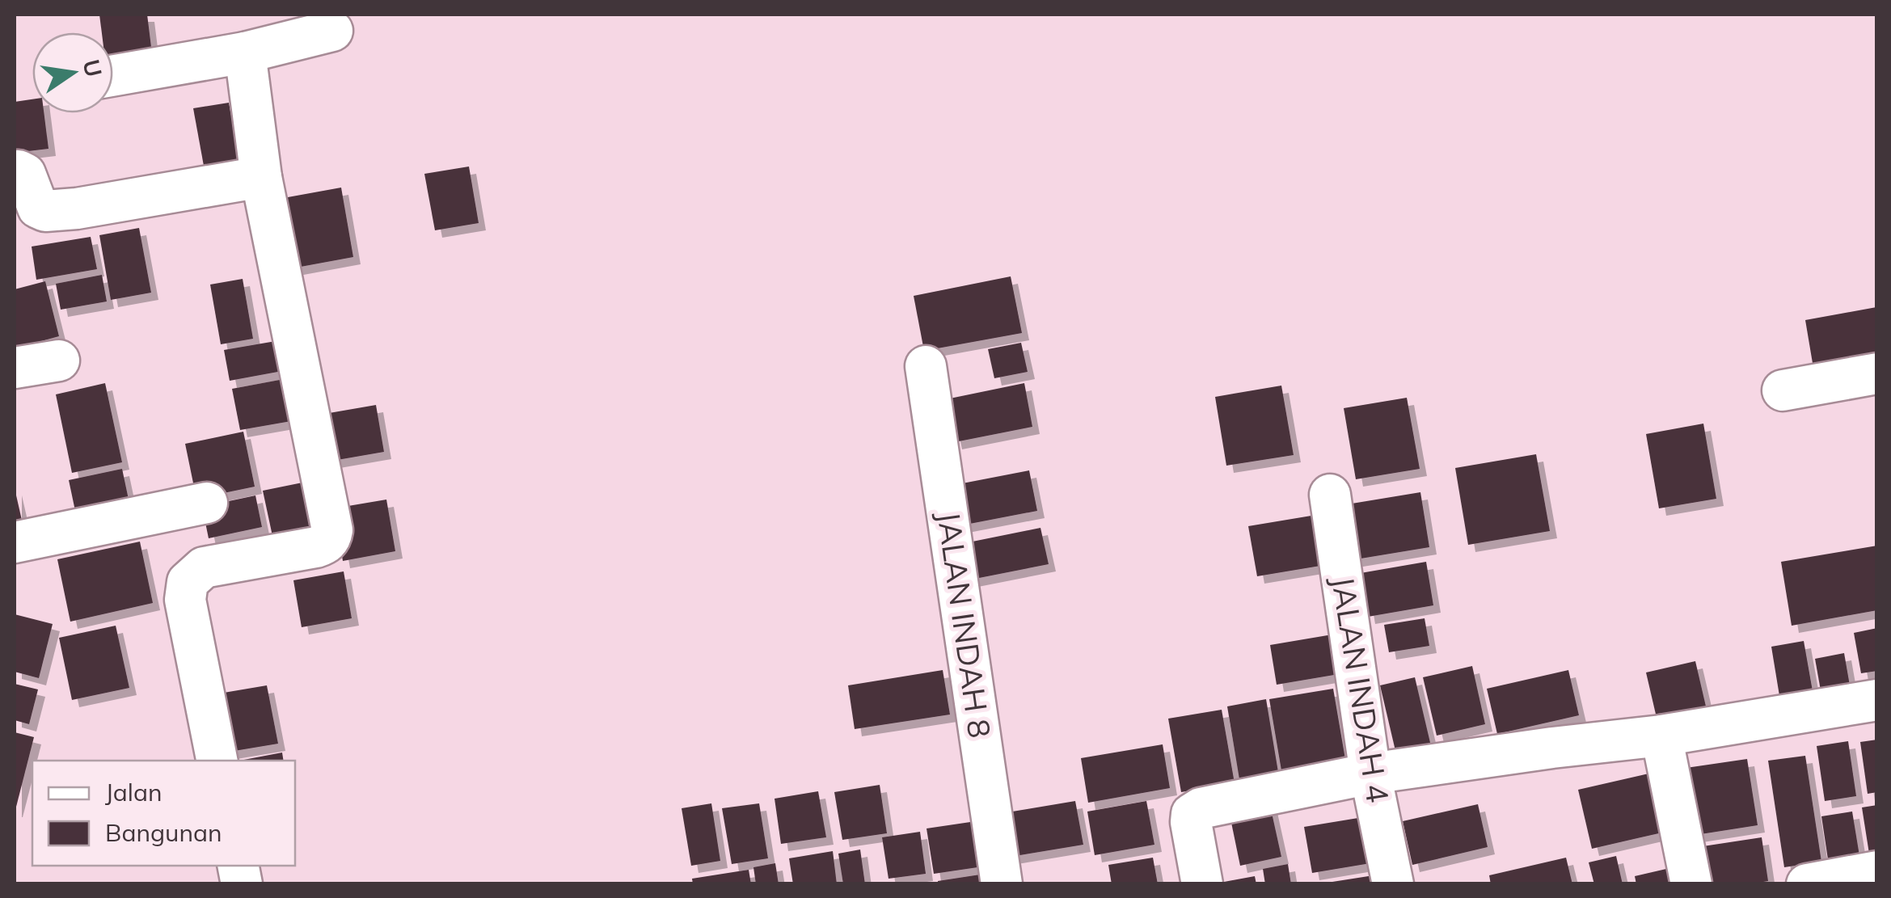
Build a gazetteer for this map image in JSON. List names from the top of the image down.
{
  "streets": {
    "street": ["JALAN INDAH 8", "JALAN INDAH 4"]
  },
  "legend": ["Jalan", "Bangunan"],
  "north": "right"
}
